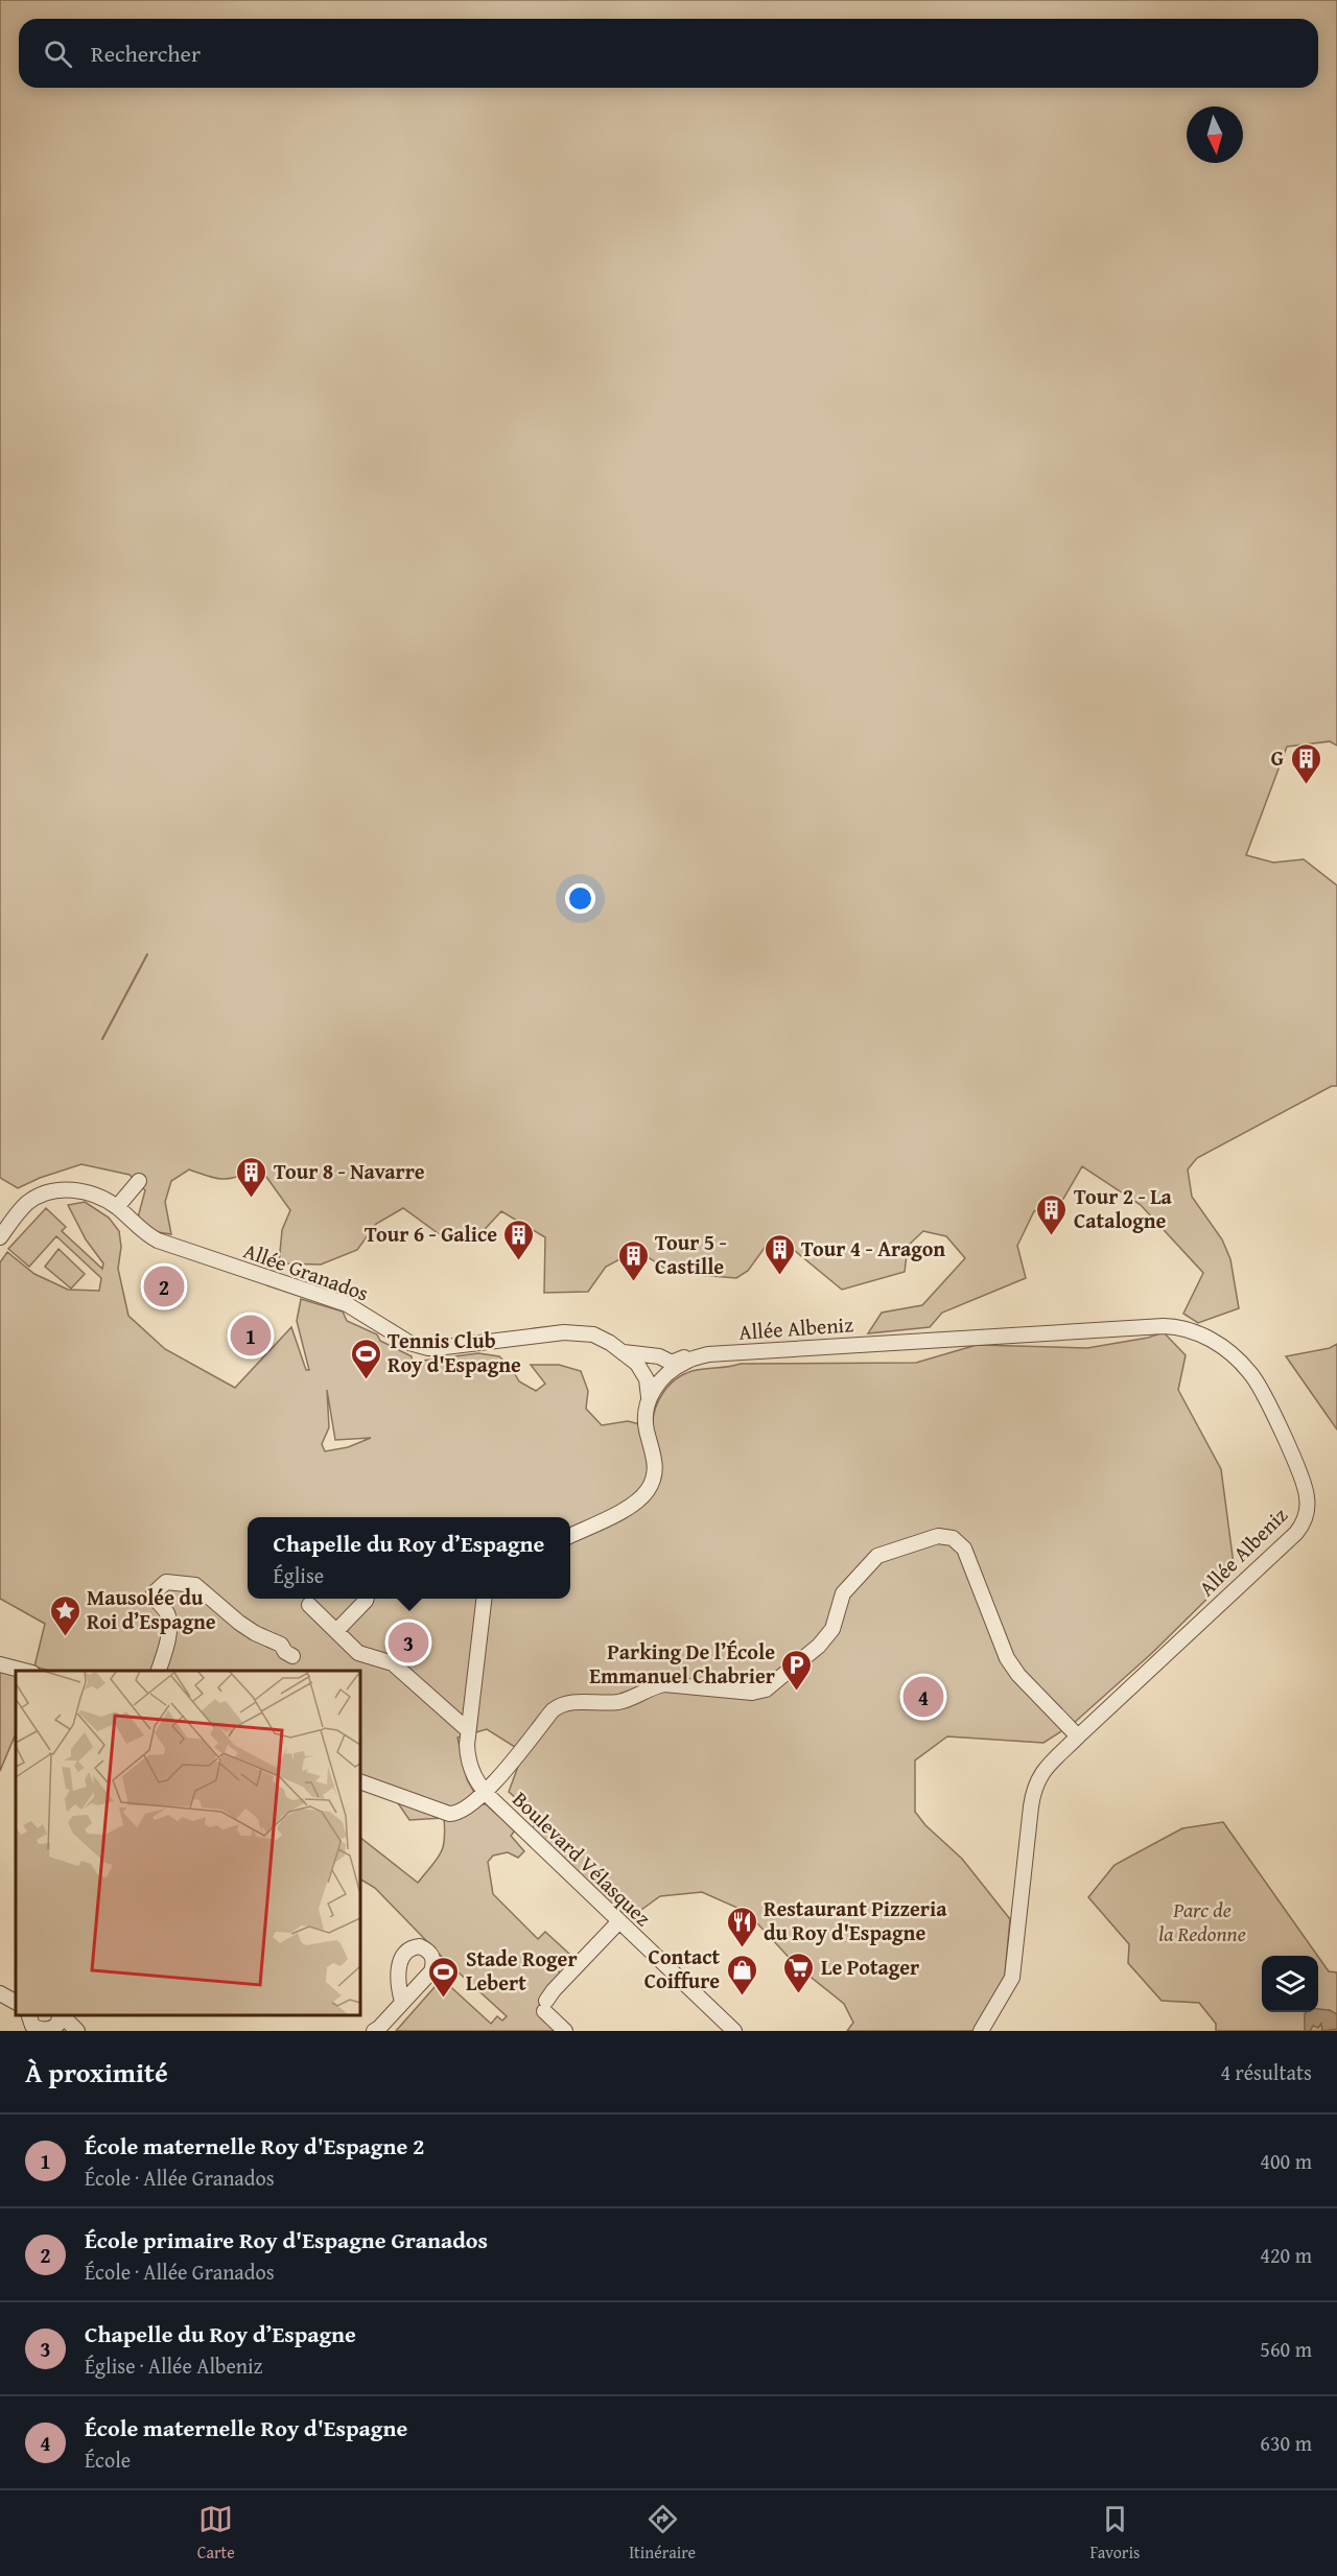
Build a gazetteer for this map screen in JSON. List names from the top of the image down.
{
  "streets": {
    "street": ["Allée Granados", "Allée Albeniz", "Boulevard Vélasquez"]
  },
  "crossings": [
    ["Allée Granados", "Allée Albeniz"]
  ],
  "parks": ["Parc de la Redonne"],
  "places": {
    "building": [
      "G",
      "Tour 8 - Navarre",
      "Tour 2 - La Catalogne",
      "Tour 6 - Galice",
      "Tour 4 - Aragon",
      "Tour 5 - Castille"
    ],
    "sports": ["Tennis Club Roy d'Espagne", "Stade Roger Lebert"],
    "place": ["Mausolée du Roi d’Espagne"],
    "parking": ["Parking De l’École Emmanuel Chabrier"],
    "restaurant": ["Restaurant Pizzeria du Roy d'Espagne"],
    "supermarket": ["Le Potager"],
    "shop": ["Contact Coiffure"]
  },
  "north": "bottom",
  "page": {
    "search": "Rechercher",
    "pins": [
      "2",
      "1",
      "3",
      "4"
    ],
    "popup": ["Chapelle du Roy d’Espagne", "Église"],
    "heading": ["À proximité", "4 résultats"],
    "list": [
      {
        "mark": "1",
        "name": "École maternelle Roy d'Espagne 2",
        "note": "École · Allée Granados",
        "value": "400 m"
      },
      {
        "mark": "2",
        "name": "École primaire Roy d'Espagne Granados",
        "note": "École · Allée Granados",
        "value": "420 m"
      },
      {
        "mark": "3",
        "name": "Chapelle du Roy d’Espagne",
        "note": "Église · Allée Albeniz",
        "value": "560 m"
      },
      {
        "mark": "4",
        "name": "École maternelle Roy d'Espagne",
        "note": "École",
        "value": "630 m"
      }
    ],
    "nav": ["Carte", "Itinéraire", "Favoris"]
  }
}
